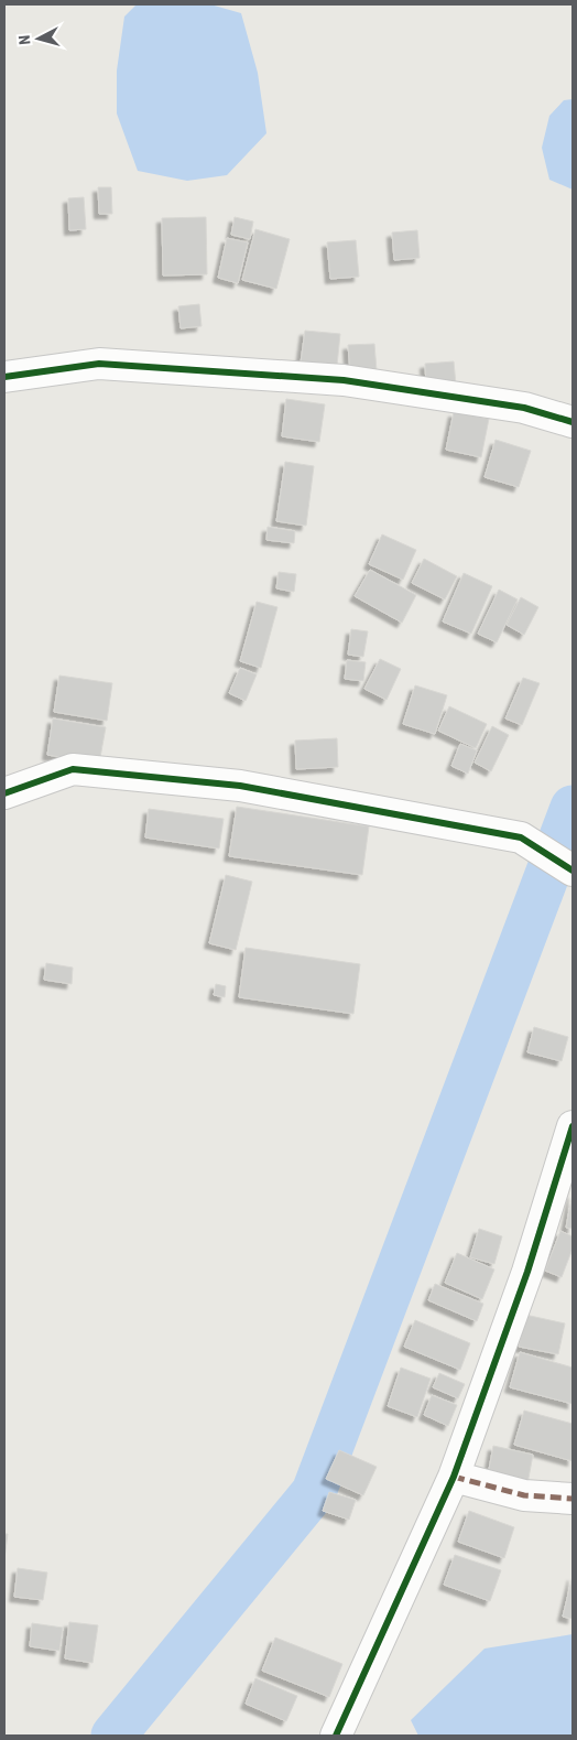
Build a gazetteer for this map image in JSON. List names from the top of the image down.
{
  "north": "left"
}
